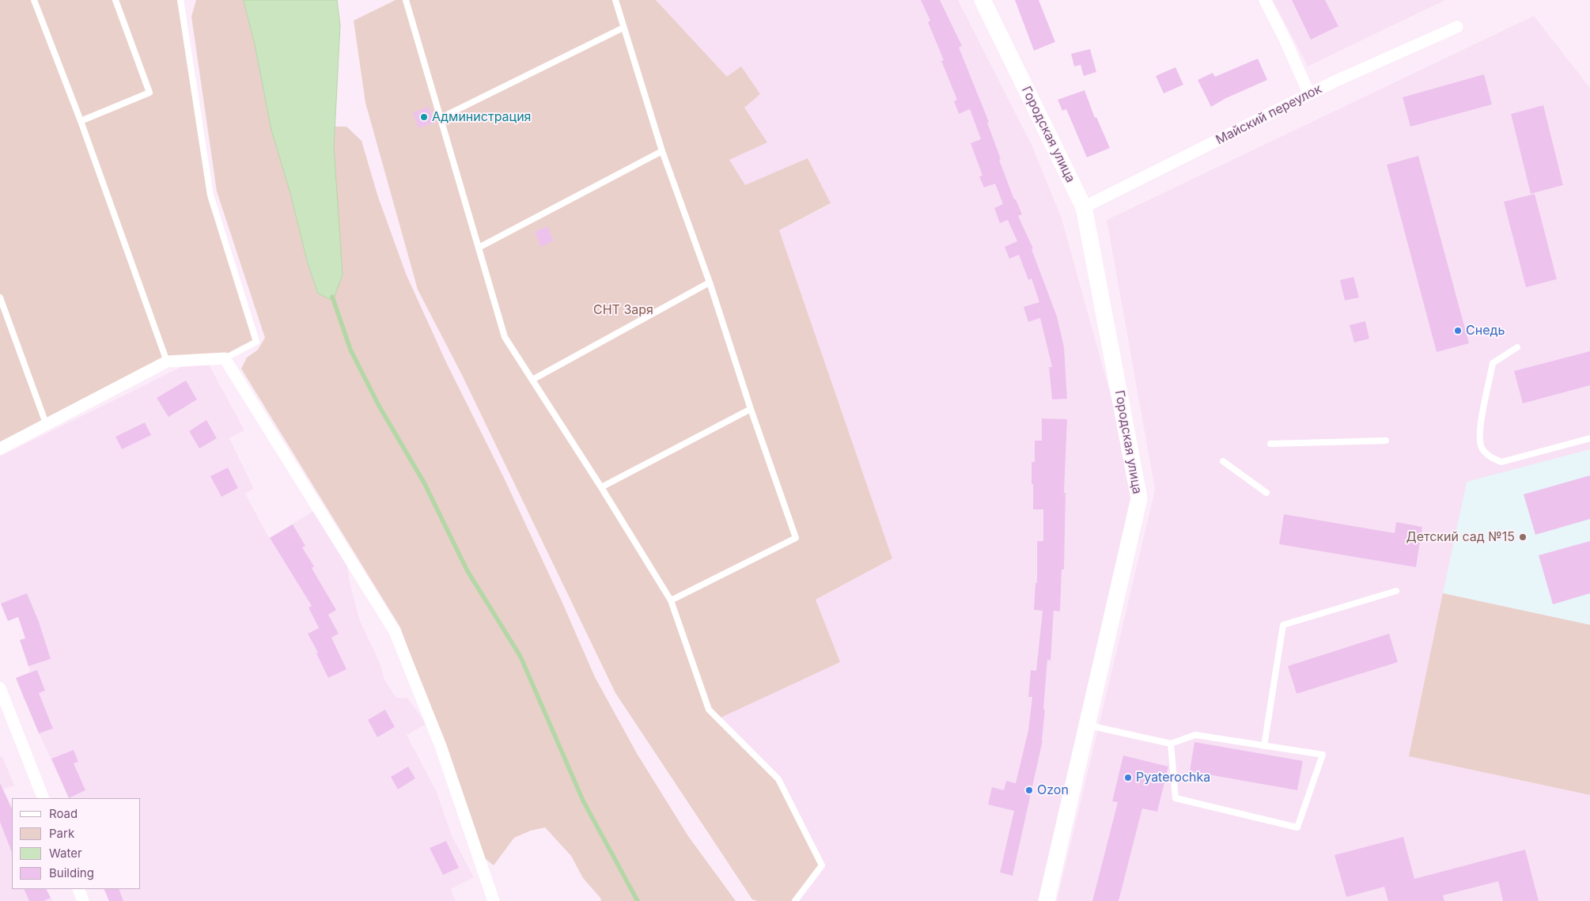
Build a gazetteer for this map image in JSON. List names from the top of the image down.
{
  "streets": {
    "street": ["Майский переулок", "Городская улица"]
  },
  "crossings": [
    ["Майский переулок", "Городская улица"]
  ],
  "parks": ["СНТ Заря"],
  "places": [
    "Администрация",
    "Снедь",
    "Детский сад №15",
    "Pyaterochka",
    "Ozon"
  ],
  "legend": [
    "Road",
    "Park",
    "Water",
    "Building"
  ]
}
